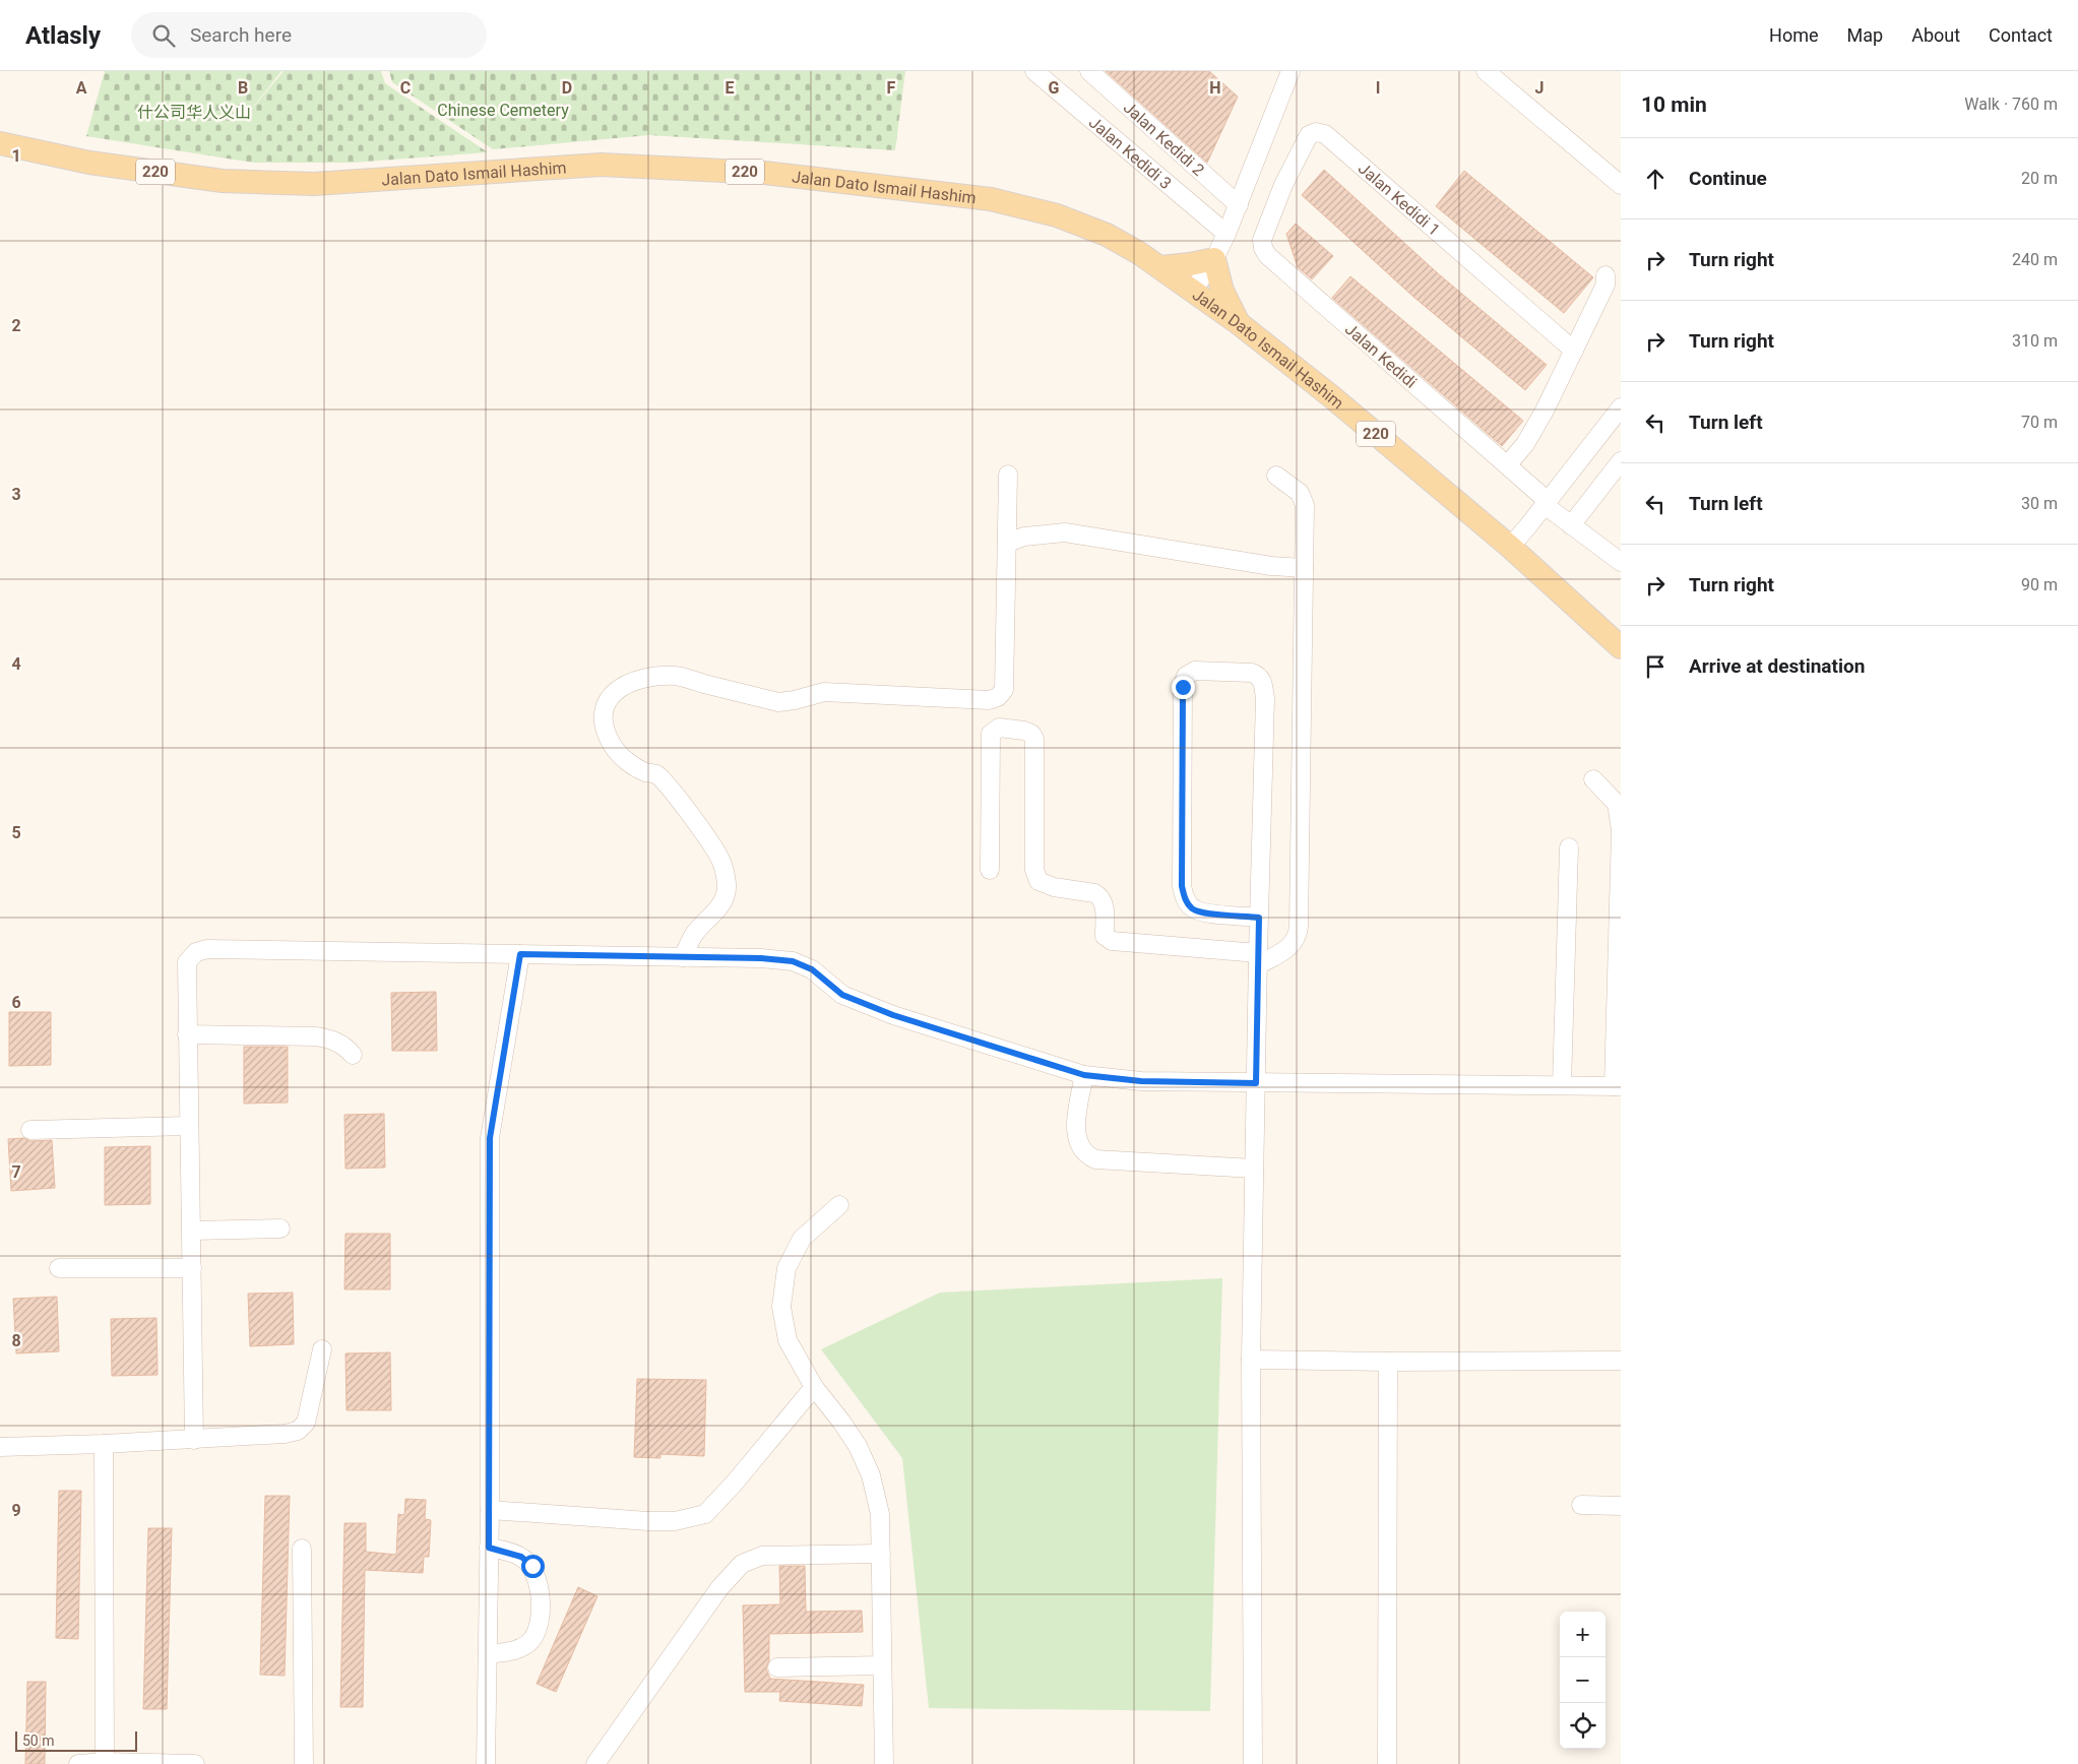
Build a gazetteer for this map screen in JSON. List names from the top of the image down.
{
  "streets": {
    "main road": ["220", "Jalan Dato Ismail Hashim"],
    "street": [
      "Jalan Kedidi 2",
      "Jalan Kedidi 3",
      "Jalan Kedidi 1",
      "Jalan Kedidi"
    ]
  },
  "crossings": [
    ["Jalan Kedidi 1", "Jalan Kedidi"]
  ],
  "parks": ["Chinese Cemetery", "什公司华人义山"],
  "scale_bar": "50 m",
  "page": {
    "header": "Atlasly",
    "search": "Search here",
    "nav": [
      "Home",
      "Map",
      "About",
      "Contact"
    ],
    "heading": ["10 min", "Walk · 760 m"],
    "list": [
      ["Continue", "20 m"],
      ["Turn right", "240 m"],
      ["Turn right", "310 m"],
      ["Turn left", "70 m"],
      ["Turn left", "30 m"],
      ["Turn right", "90 m"],
      "Arrive at destination"
    ],
    "map_buttons": ["+", "−"],
    "scale": "50 m"
  },
  "grid": {
    "columns": [
      "A",
      "B",
      "C",
      "D",
      "E",
      "F",
      "G",
      "H",
      "I",
      "J"
    ],
    "rows": [
      "1",
      "2",
      "3",
      "4",
      "5",
      "6",
      "7",
      "8",
      "9"
    ]
  }
}
